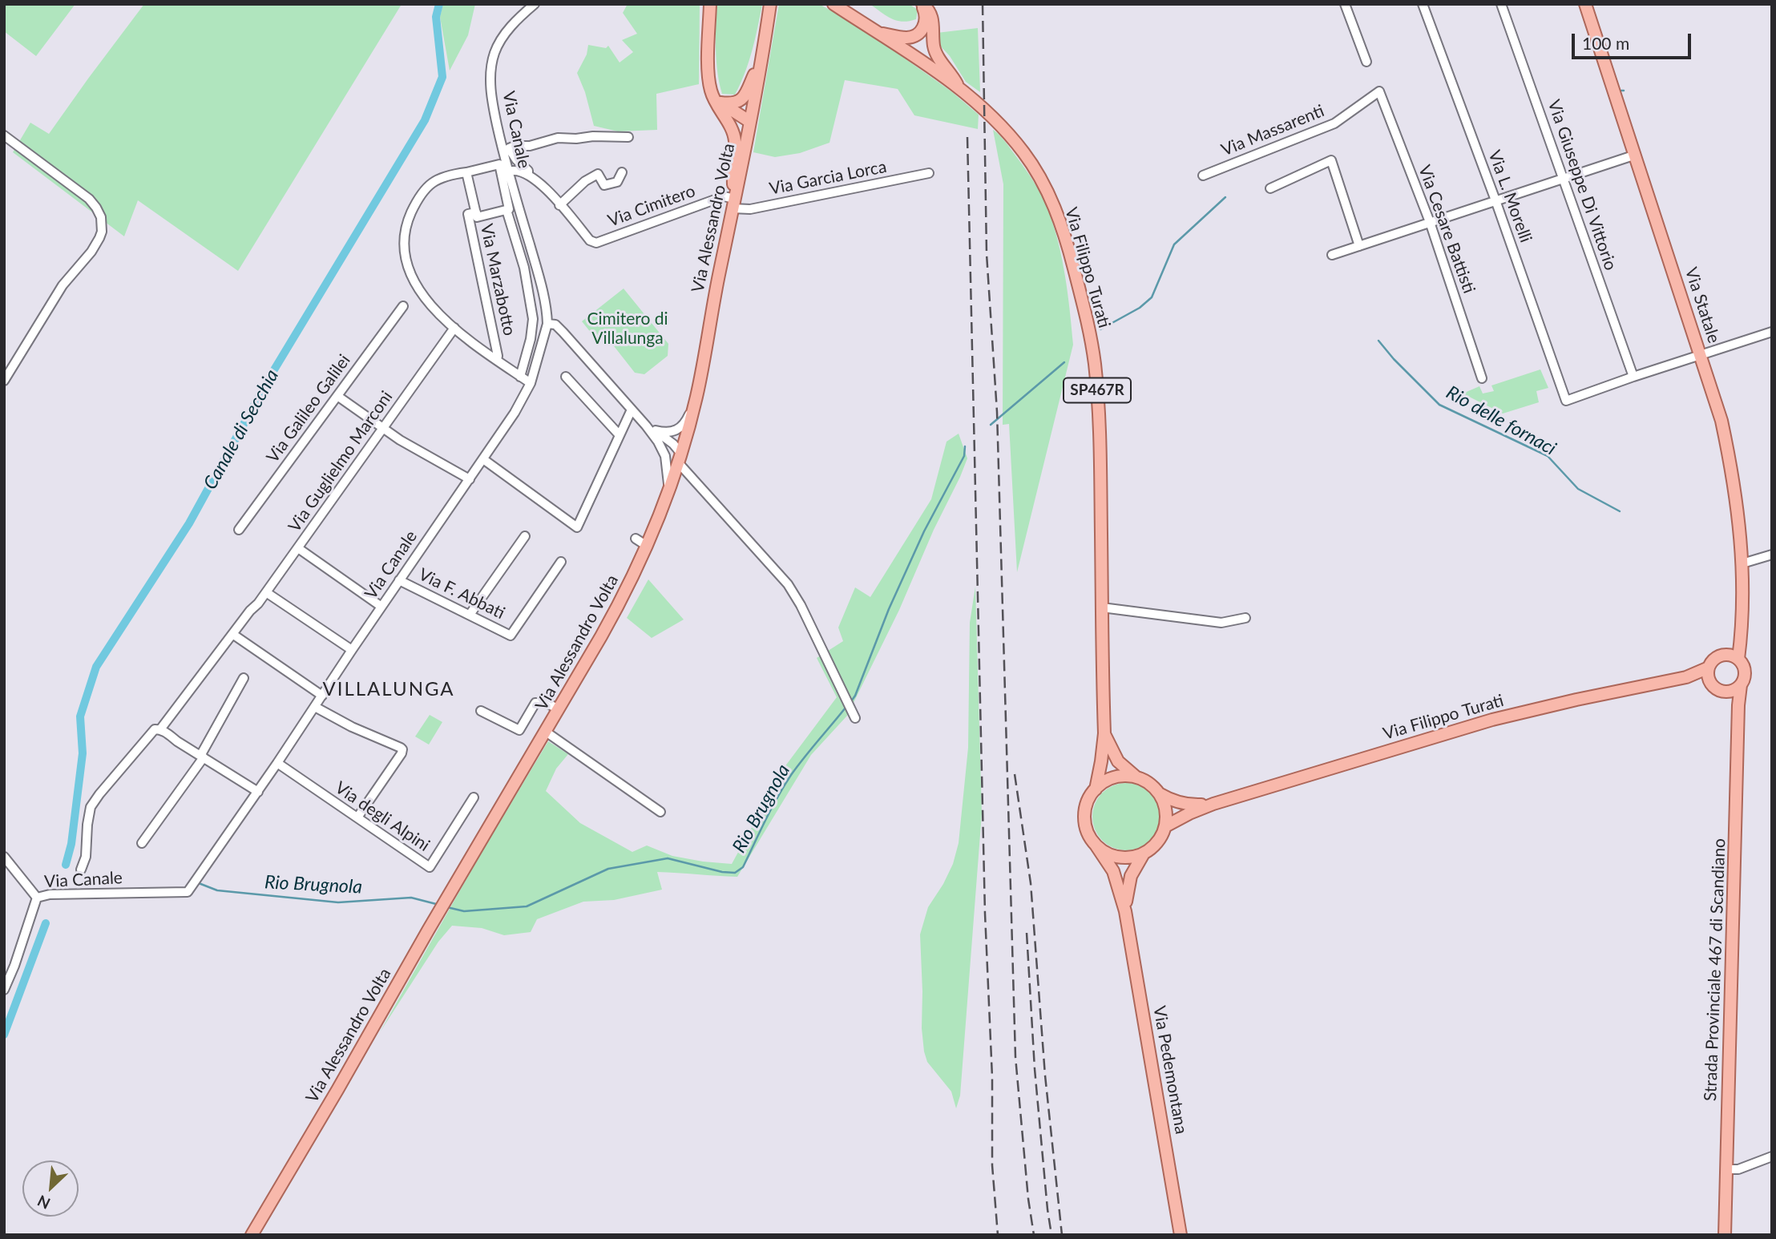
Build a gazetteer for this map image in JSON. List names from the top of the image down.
{
  "streets": {
    "main road": [
      "Via Alessandro Volta",
      "Via Filippo Turati",
      "Via Statale",
      "SP467R",
      "Strada Provinciale 467 di Scandiano",
      "Via Pedemontana"
    ],
    "street": [
      "Via Canale",
      "Via Massarenti",
      "Via Garcia Lorca",
      "Via Giuseppe Di Vittorio",
      "Via L. Morelli",
      "Via Cimitero",
      "Via Cesare Battisti",
      "Via Marzabotto",
      "Via Galileo Galilei",
      "Via Guglielmo Marconi",
      "Via F. Abbati",
      "Via degli Alpini"
    ]
  },
  "crossings": [
    ["Via Canale", "Via F. Abbati"],
    ["Via Canale", "Via degli Alpini"],
    ["Via Massarenti", "Via Cesare Battisti"],
    ["Via Garcia Lorca", "Via Cimitero"],
    ["Via Garcia Lorca", "Via Alessandro Volta"],
    ["Via Giuseppe Di Vittorio", "Via L. Morelli"],
    ["Via Cimitero", "Via Alessandro Volta"],
    ["Via Filippo Turati", "Via Statale"],
    ["Via Filippo Turati", "SP467R"],
    ["Via Statale", "Strada Provinciale 467 di Scandiano"]
  ],
  "districts": ["VILLALUNGA"],
  "water": ["Rio delle fornaci", "Canale di Secchia", "Rio Brugnola"],
  "parks": ["Cimitero di Villalunga"],
  "scale_bar": "100 m",
  "north": "bottom left"
}
